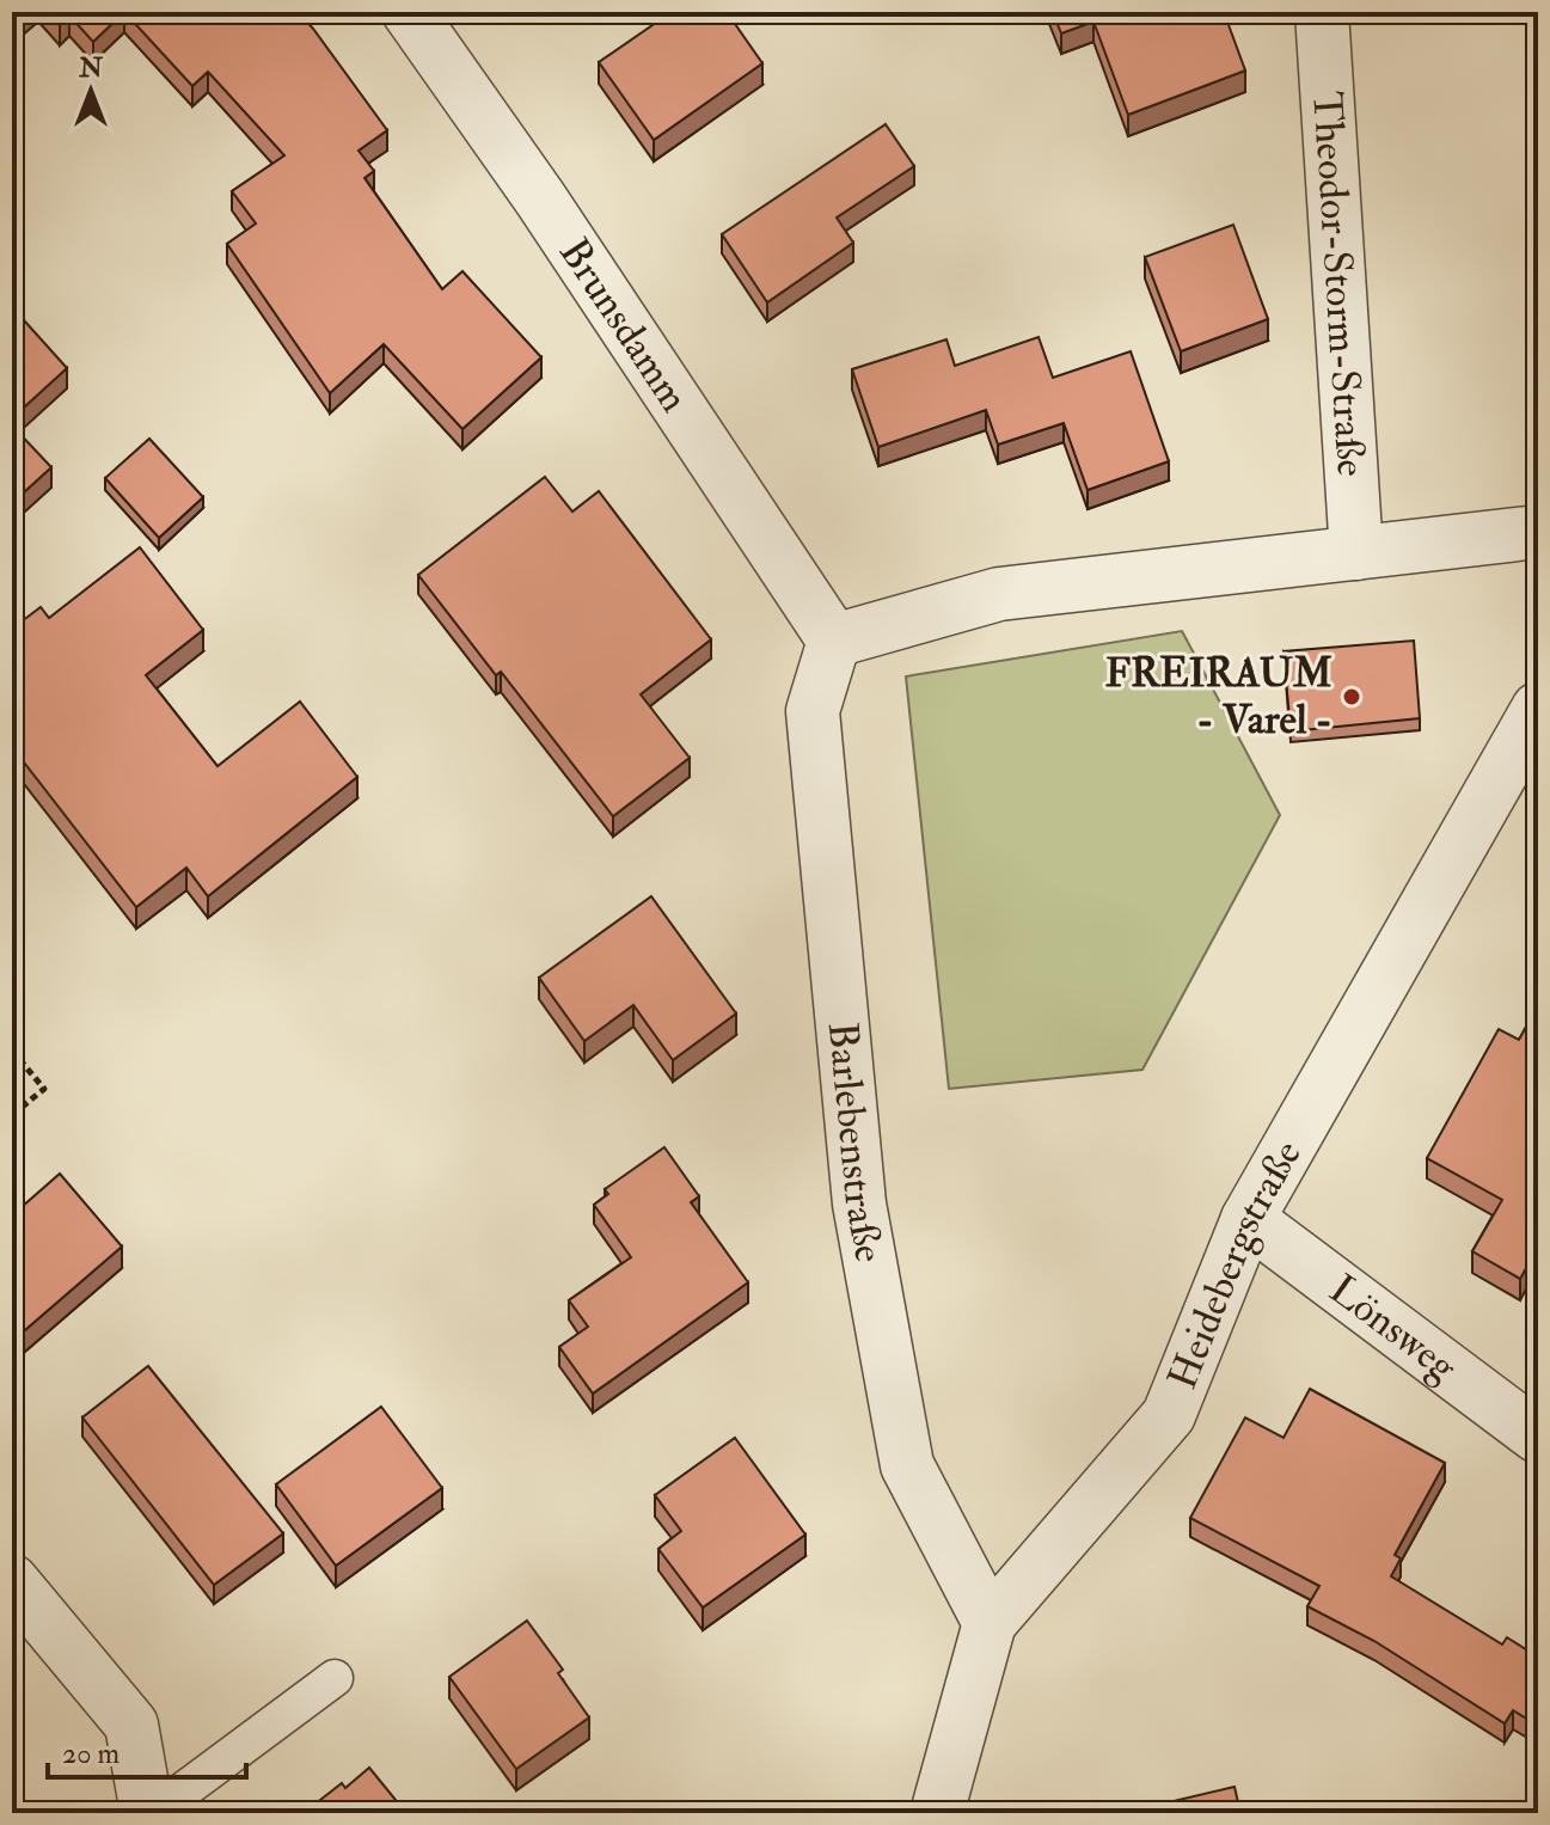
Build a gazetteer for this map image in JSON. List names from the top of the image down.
{
  "streets": {
    "street": [
      "Theodor-Storm-Straße",
      "Brunsdamm",
      "Barlebenstraße",
      "Heidebergstraße",
      "Lönsweg"
    ]
  },
  "crossings": [
    ["Brunsdamm", "Barlebenstraße"],
    ["Barlebenstraße", "Heidebergstraße"],
    ["Heidebergstraße", "Lönsweg"]
  ],
  "places": ["FREIRAUM - Varel -"],
  "scale_bar": "20 m",
  "north": "top"
}
